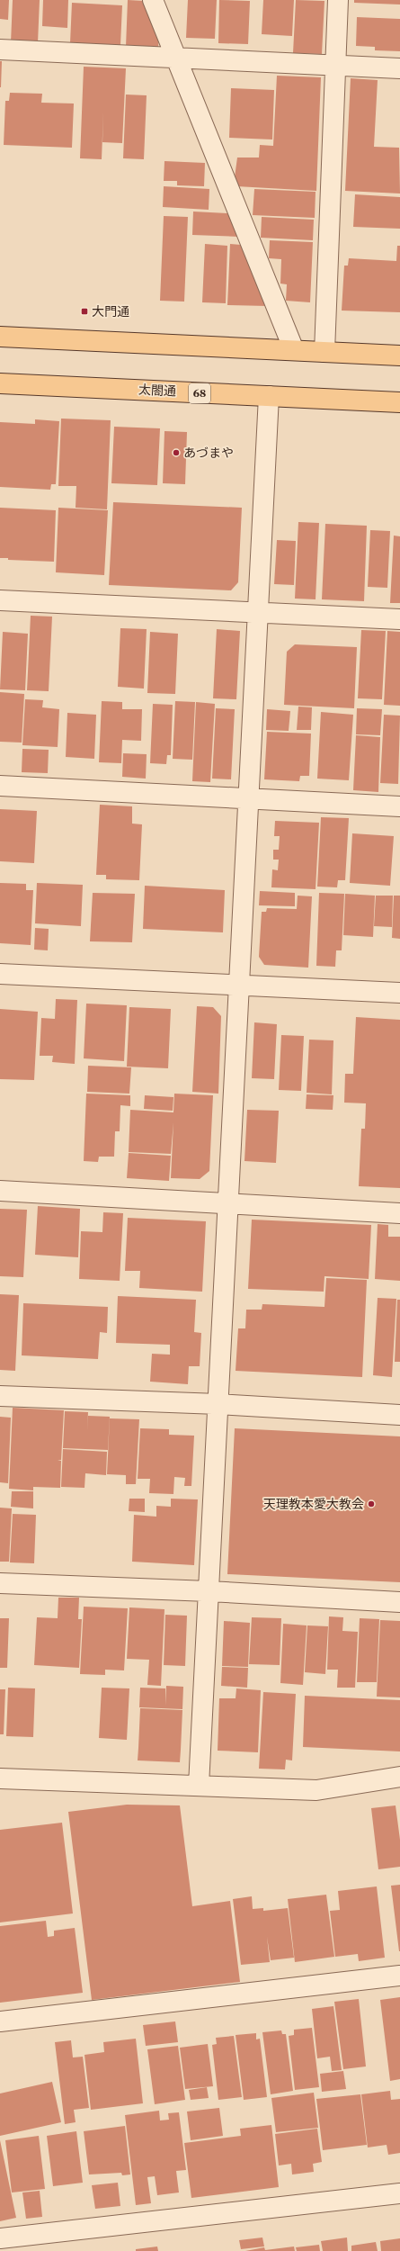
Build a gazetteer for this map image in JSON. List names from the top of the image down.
{
  "streets": {
    "main road": ["太閤通", "68"]
  },
  "places": {
    "transit": ["大門通"],
    "other": ["あづまや", "天理教本愛大教会"]
  }
}
